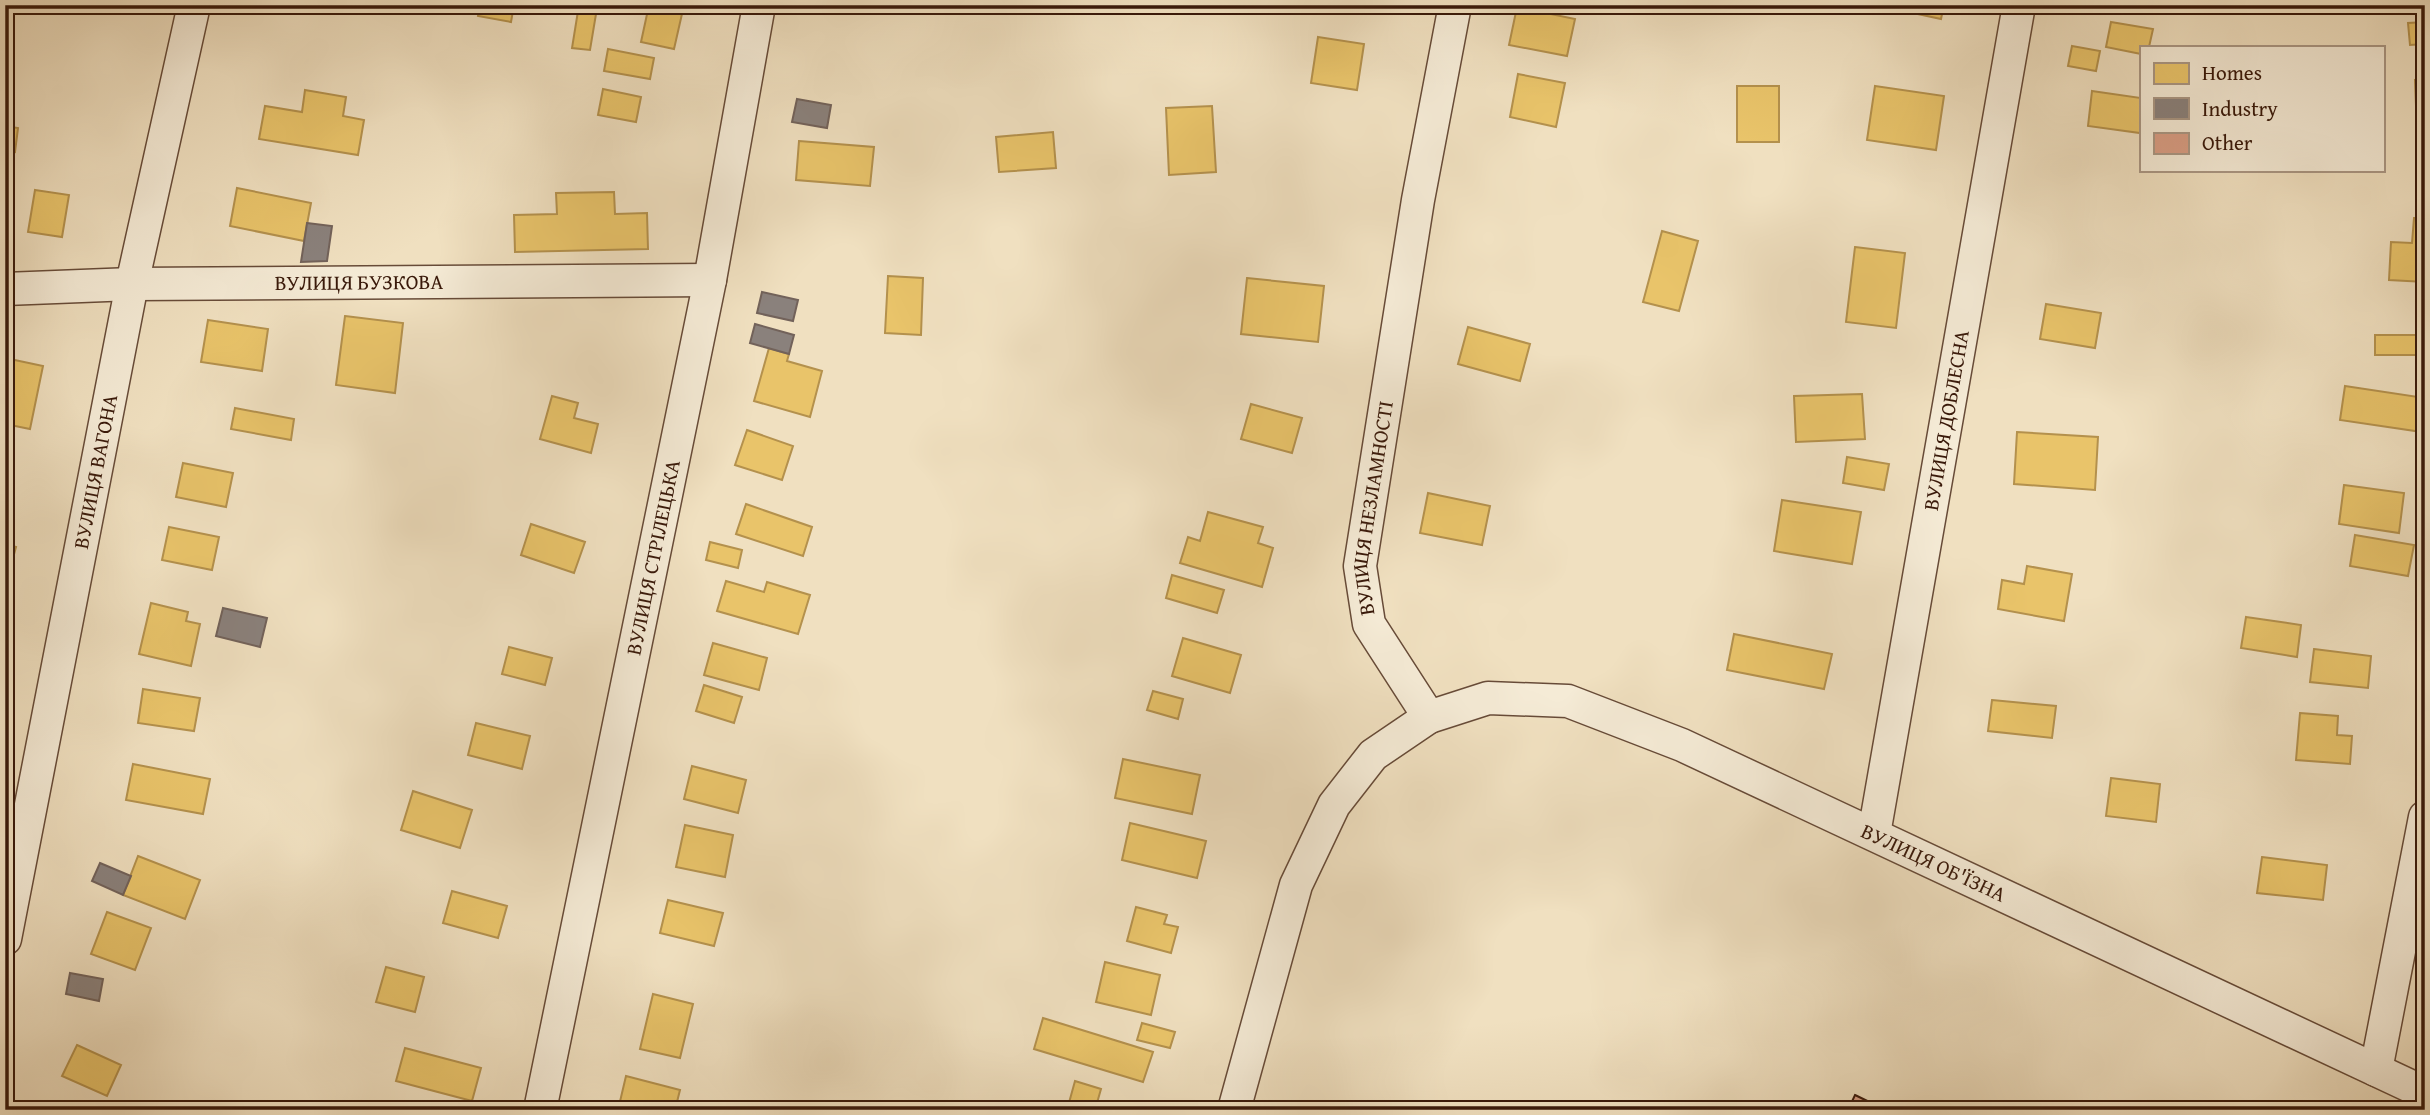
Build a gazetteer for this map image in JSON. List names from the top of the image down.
{
  "streets": {
    "street": [
      "ВУЛИЦЯ БУЗКОВА",
      "ВУЛИЦЯ ДОБЛЕСНА",
      "ВУЛИЦЯ ВАГОНА",
      "ВУЛИЦЯ НЕЗЛАМНОСТІ",
      "ВУЛИЦЯ СТРІЛЕЦЬКА",
      "ВУЛИЦЯ ОБ'ЇЗНА"
    ]
  },
  "crossings": [
    ["ВУЛИЦЯ БУЗКОВА", "ВУЛИЦЯ ВАГОНА"],
    ["ВУЛИЦЯ БУЗКОВА", "ВУЛИЦЯ СТРІЛЕЦЬКА"],
    ["ВУЛИЦЯ ДОБЛЕСНА", "ВУЛИЦЯ ОБ'ЇЗНА"],
    ["ВУЛИЦЯ НЕЗЛАМНОСТІ", "ВУЛИЦЯ ОБ'ЇЗНА"]
  ],
  "legend": ["Homes", "Industry", "Other"]
}
